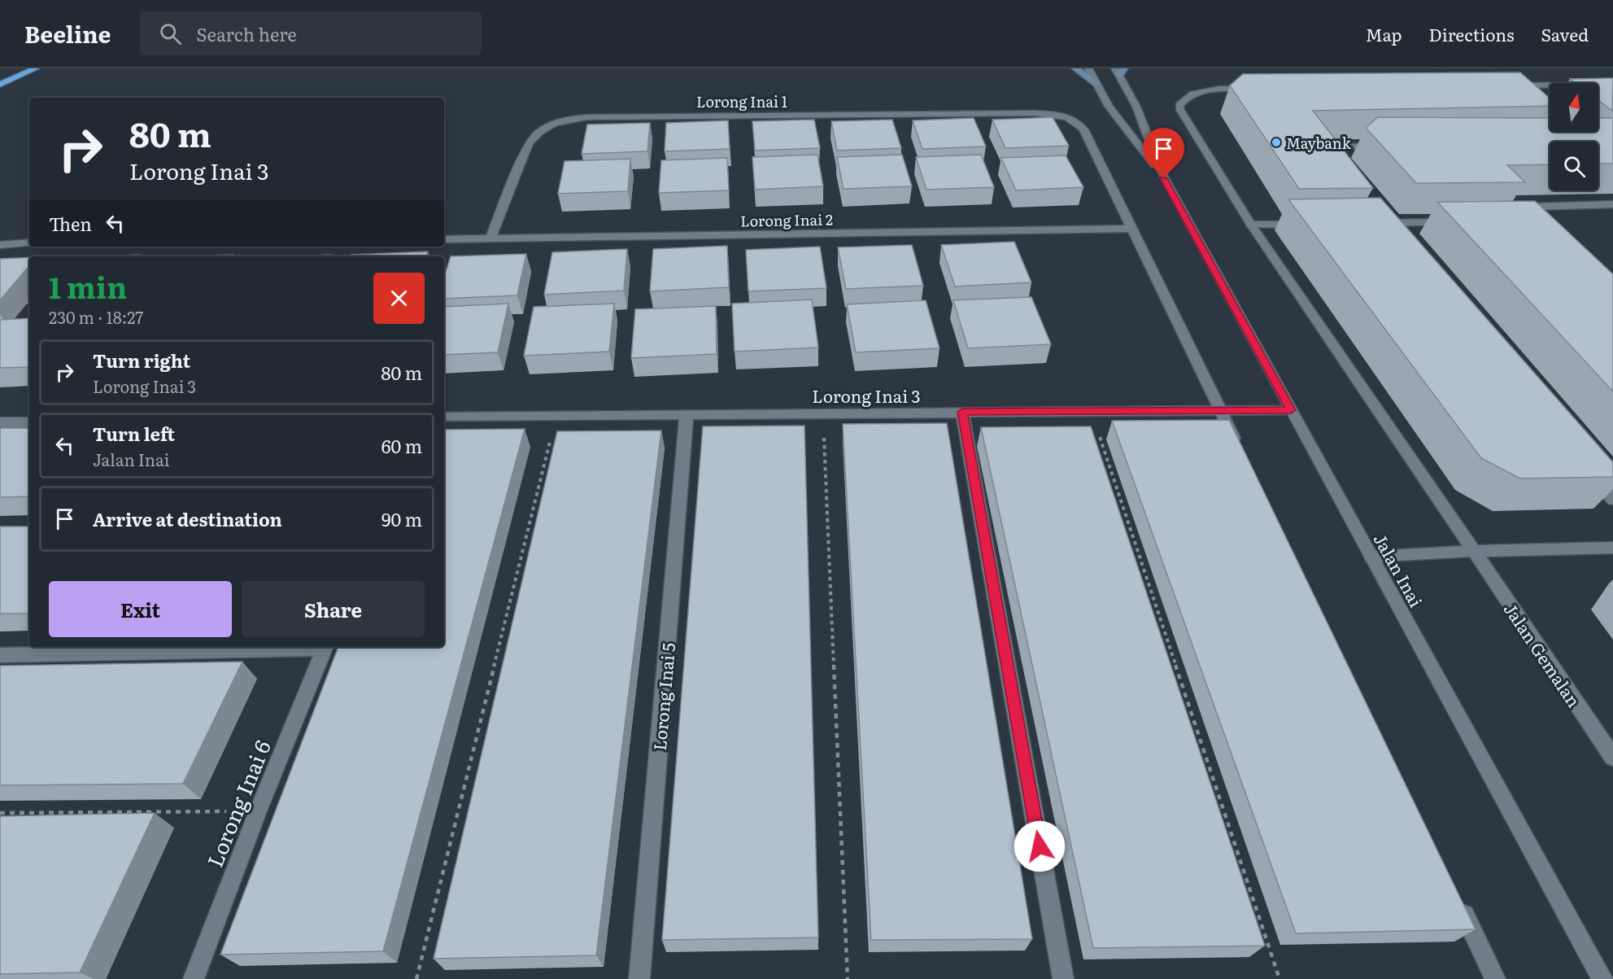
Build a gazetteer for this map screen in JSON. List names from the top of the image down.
{
  "streets": {
    "street": [
      "Lorong Inai 1",
      "Lorong Inai 2",
      "Lorong Inai 3",
      "Jalan Inai",
      "Jalan Gemalan",
      "Lorong Inai 5",
      "Lorong Inai 6"
    ]
  },
  "crossings": [
    ["Lorong Inai 1", "Lorong Inai 2"],
    ["Lorong Inai 3", "Jalan Inai"],
    ["Lorong Inai 3", "Lorong Inai 5"]
  ],
  "places": ["Maybank"],
  "north": "top",
  "page": {
    "header": "Beeline",
    "search": "Search here",
    "nav": ["Map", "Directions", "Saved"],
    "turn": ["80 m", "Lorong Inai 3"],
    "then": "Then",
    "heading": ["1 min", "230 m · 18:27"],
    "list": [
      {
        "name": "Turn right",
        "note": "Lorong Inai 3",
        "value": "80 m"
      },
      {
        "name": "Turn left",
        "note": "Jalan Inai",
        "value": "60 m"
      },
      {
        "name": "Arrive at destination",
        "value": "90 m"
      }
    ],
    "buttons": ["Exit", "Share"]
  }
}
